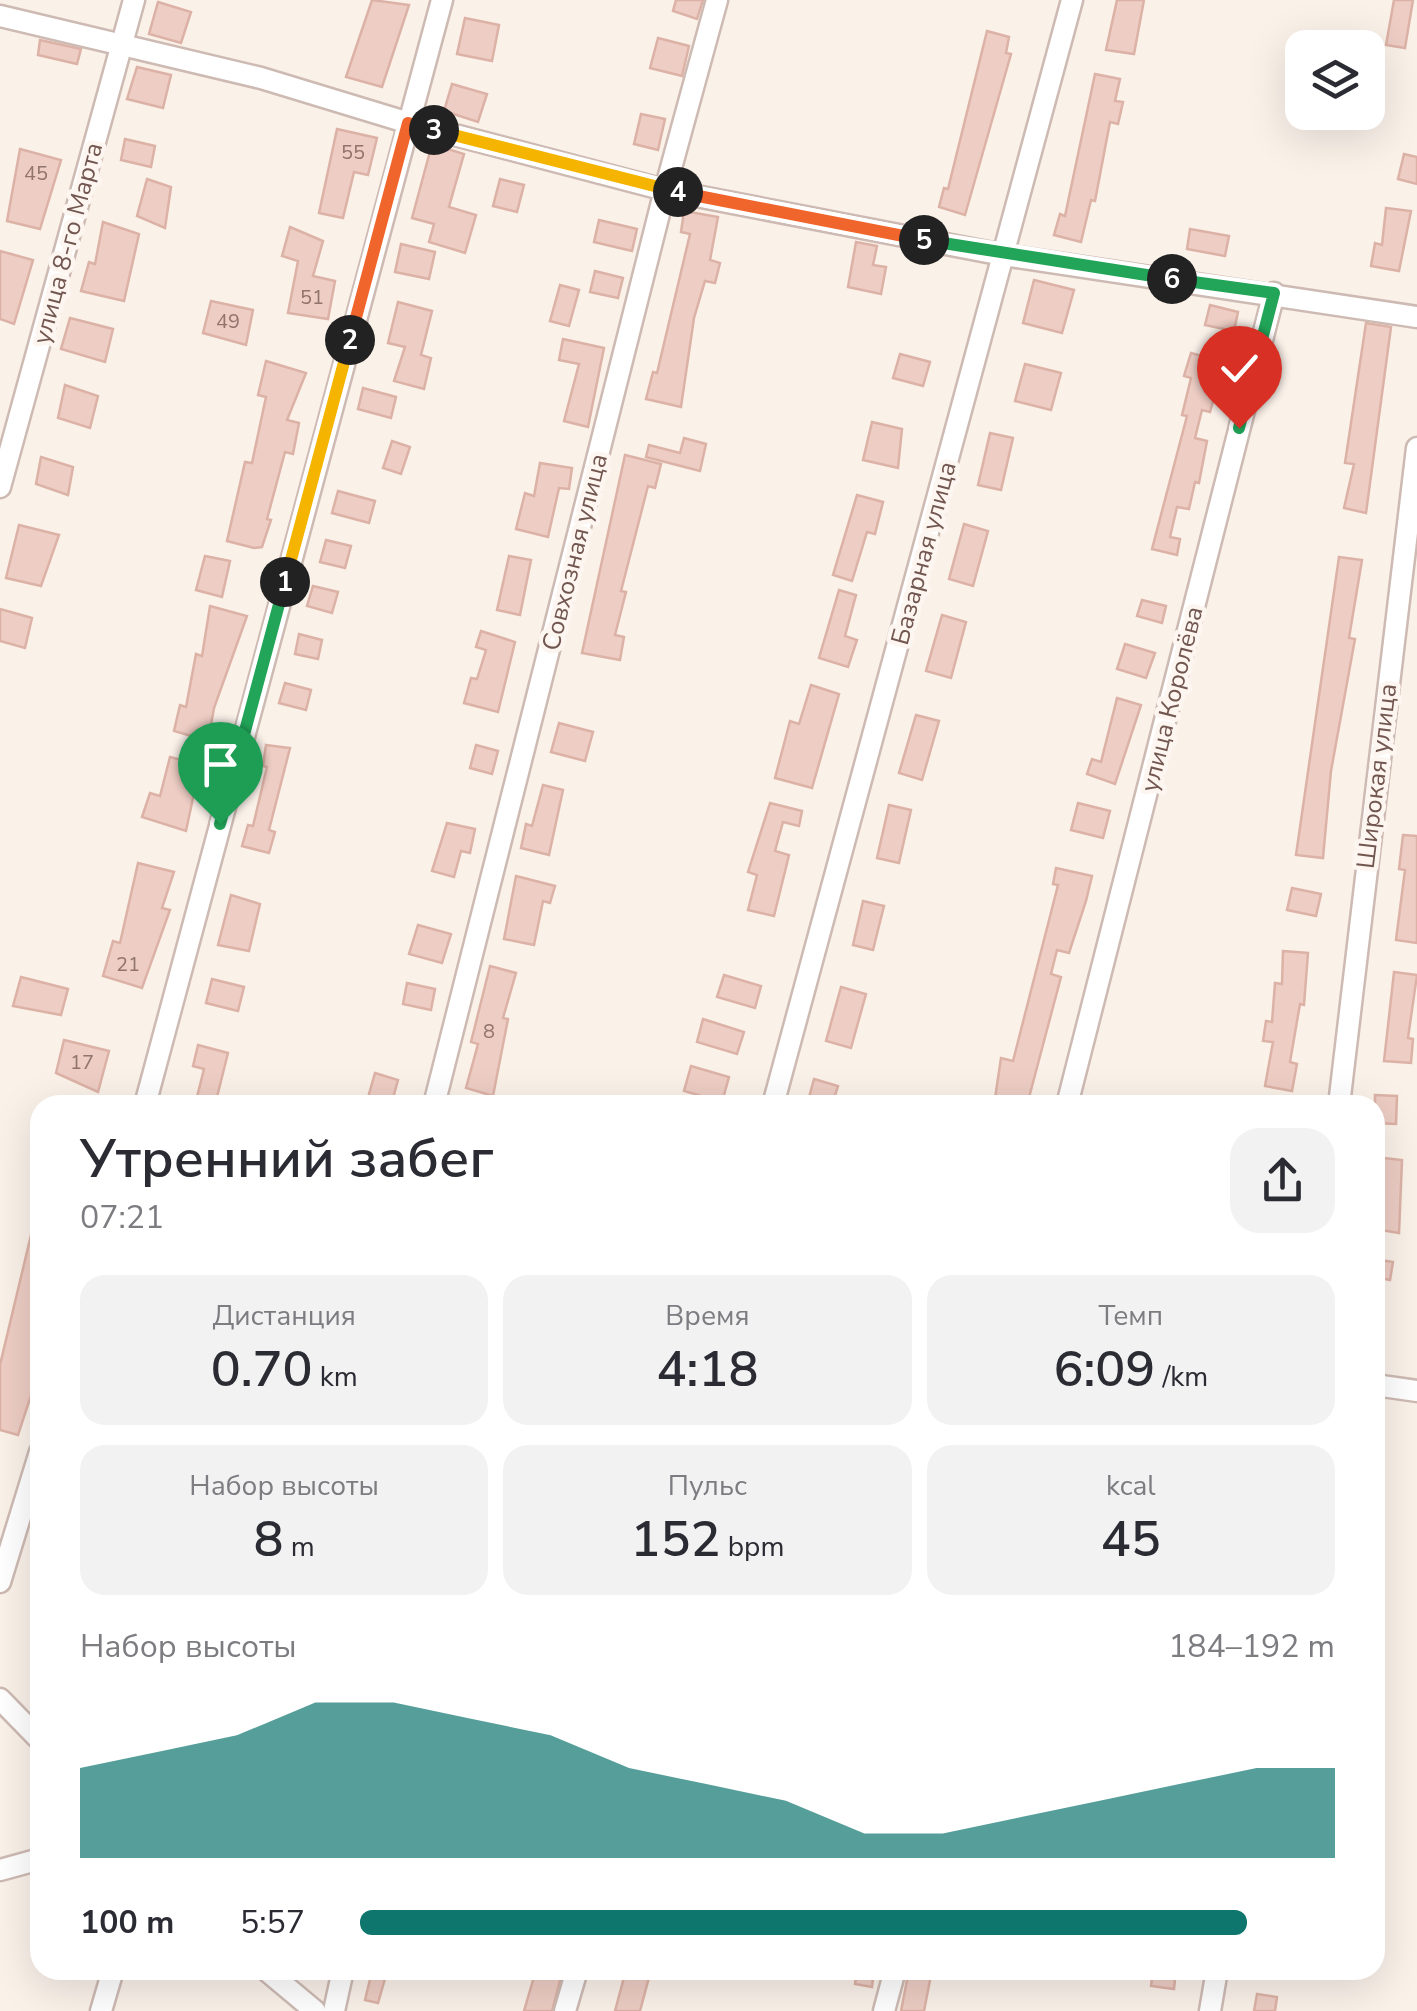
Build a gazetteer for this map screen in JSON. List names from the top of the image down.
{
  "streets": {
    "street": [
      "улица 8-го Марта",
      "Совхозная улица",
      "Базарная улица",
      "улица Королёва",
      "Широкая улица"
    ]
  },
  "house_numbers": [
    "55",
    "45",
    "51",
    "49",
    "21",
    "8",
    "17"
  ],
  "page": {
    "pins": [
      "3",
      "4",
      "5",
      "6",
      "2",
      "1"
    ],
    "heading": ["Утренний забег", "07:21"],
    "stats": [
      ["Дистанция", "0.70 km"],
      ["Время", "4:18"],
      ["Темп", "6:09 /km"],
      ["Набор высоты", "8 m"],
      ["Пульс", "152 bpm"],
      ["kcal", "45"]
    ],
    "chart": ["Набор высоты", "184–192 m"],
    "list": [
      {
        "name": "100 m",
        "note": "5:57"
      }
    ]
  }
}
